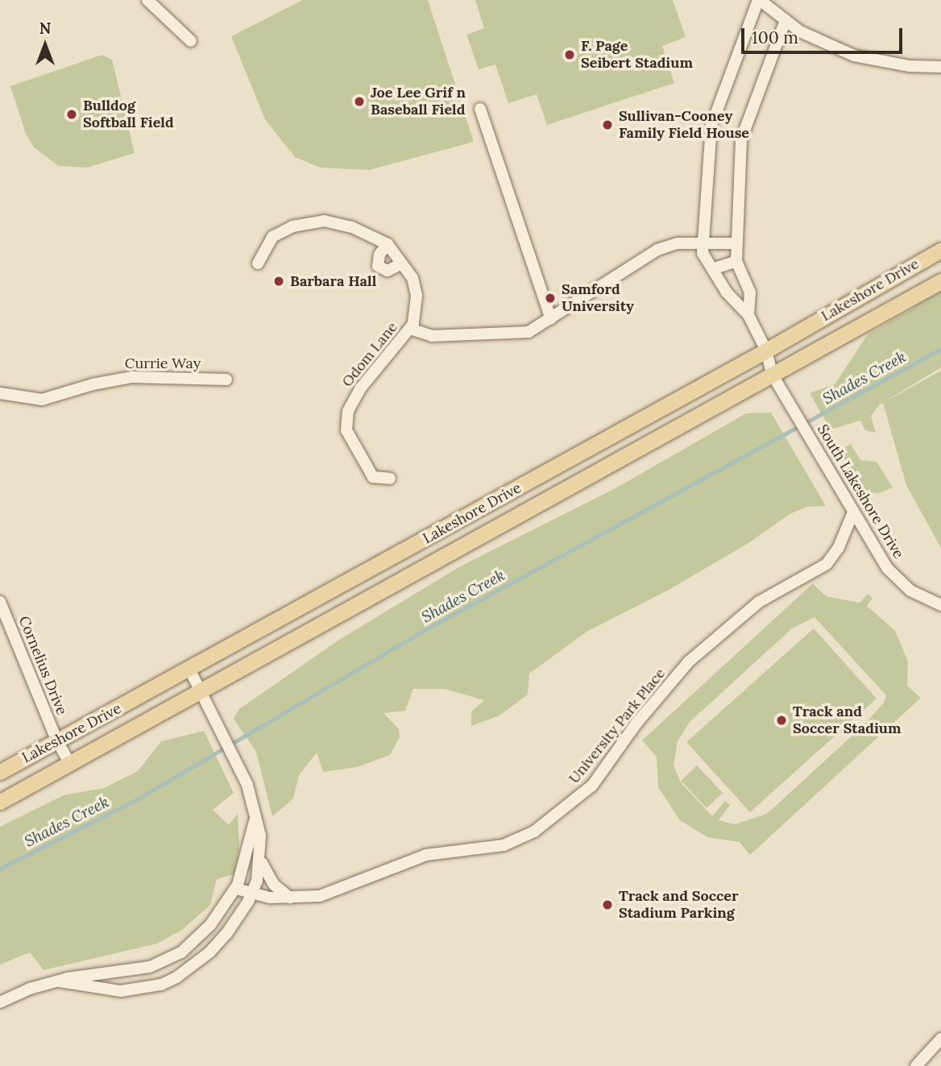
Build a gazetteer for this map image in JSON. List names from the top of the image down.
{
  "streets": {
    "main road": ["Lakeshore Drive"],
    "street": [
      "Odom Lane",
      "Currie Way",
      "South Lakeshore Drive",
      "Cornelius Drive",
      "University Park Place"
    ]
  },
  "crossings": [
    ["Lakeshore Drive", "South Lakeshore Drive"],
    ["Lakeshore Drive", "Cornelius Drive"],
    ["South Lakeshore Drive", "University Park Place"]
  ],
  "water": ["Shades Creek"],
  "places": [
    "F. Page Seibert Stadium",
    "Joe Lee Grif n Baseball Field",
    "Bulldog Softball Field",
    "Sullivan-Cooney Family Field House",
    "Barbara Hall",
    "Samford University",
    "Track and Soccer Stadium",
    "Track and Soccer Stadium Parking"
  ],
  "scale_bar": "100 m",
  "north": "top"
}
